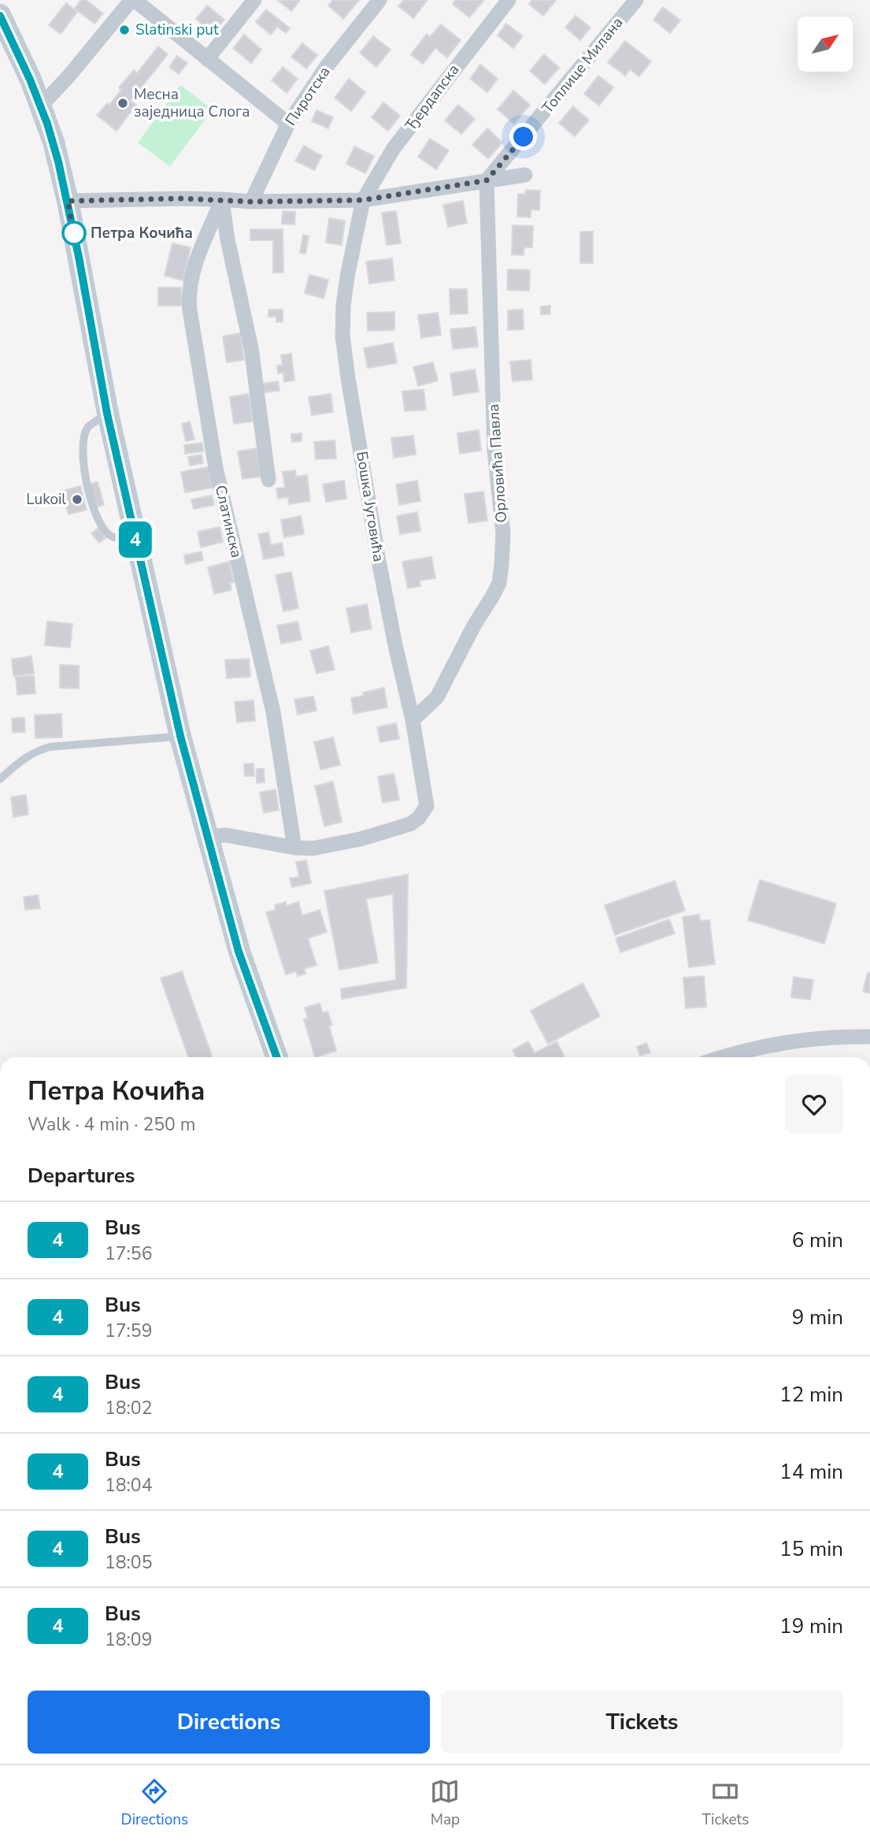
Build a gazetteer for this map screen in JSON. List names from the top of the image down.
{
  "streets": {
    "street": [
      "Топлице Милана",
      "Пиротска",
      "Ђердапска",
      "Орловића Павла",
      "Бошка Југовића",
      "Слатинска"
    ]
  },
  "crossings": [
    ["Топлице Милана", "Орловића Павла"],
    ["Ђердапска", "Бошка Југовића"],
    ["Орловића Павла", "Бошка Југовића"],
    ["Бошка Југовића", "Слатинска"]
  ],
  "places": [
    "Slatinski put",
    "Месна заједница Слога",
    "Петра Кочића",
    "Lukoil"
  ],
  "lines": ["bus line 4"],
  "north": "top right",
  "page": {
    "on_map": "4",
    "heading": [
      ["Петра Кочића", "Walk · 4 min · 250 m"],
      "Departures"
    ],
    "list": [
      {
        "mark": "4",
        "name": "Bus",
        "note": "17:56",
        "value": "6 min"
      },
      {
        "mark": "4",
        "name": "Bus",
        "note": "17:59",
        "value": "9 min"
      },
      {
        "mark": "4",
        "name": "Bus",
        "note": "18:02",
        "value": "12 min"
      },
      {
        "mark": "4",
        "name": "Bus",
        "note": "18:04",
        "value": "14 min"
      },
      {
        "mark": "4",
        "name": "Bus",
        "note": "18:05",
        "value": "15 min"
      },
      {
        "mark": "4",
        "name": "Bus",
        "note": "18:09",
        "value": "19 min"
      }
    ],
    "buttons": ["Directions", "Tickets"],
    "tabs": ["Directions", "Map", "Tickets"]
  }
}
